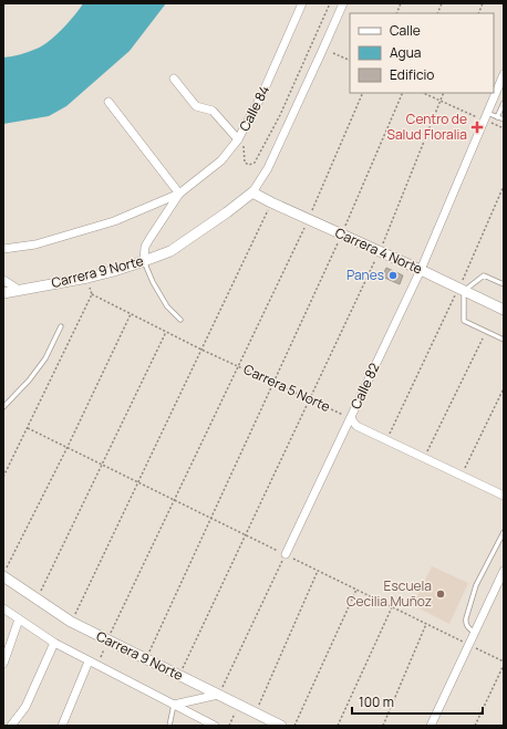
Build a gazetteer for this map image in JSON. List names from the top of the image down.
{
  "streets": {
    "street": [
      "Calle 84",
      "Carrera 4 Norte",
      "Carrera 9 Norte",
      "Calle 82"
    ],
    "path": ["Carrera 5 Norte"]
  },
  "crossings": [
    ["Carrera 4 Norte", "Carrera 9 Norte"],
    ["Carrera 4 Norte", "Calle 82"],
    ["Calle 82", "Carrera 5 Norte"]
  ],
  "places": {
    "health": ["Centro de Salud Floralia"],
    "other": ["Panes", "Escuela Cecilia Muñoz"]
  },
  "legend": ["Calle", "Agua", "Edificio"],
  "scale_bar": "100 m"
}
